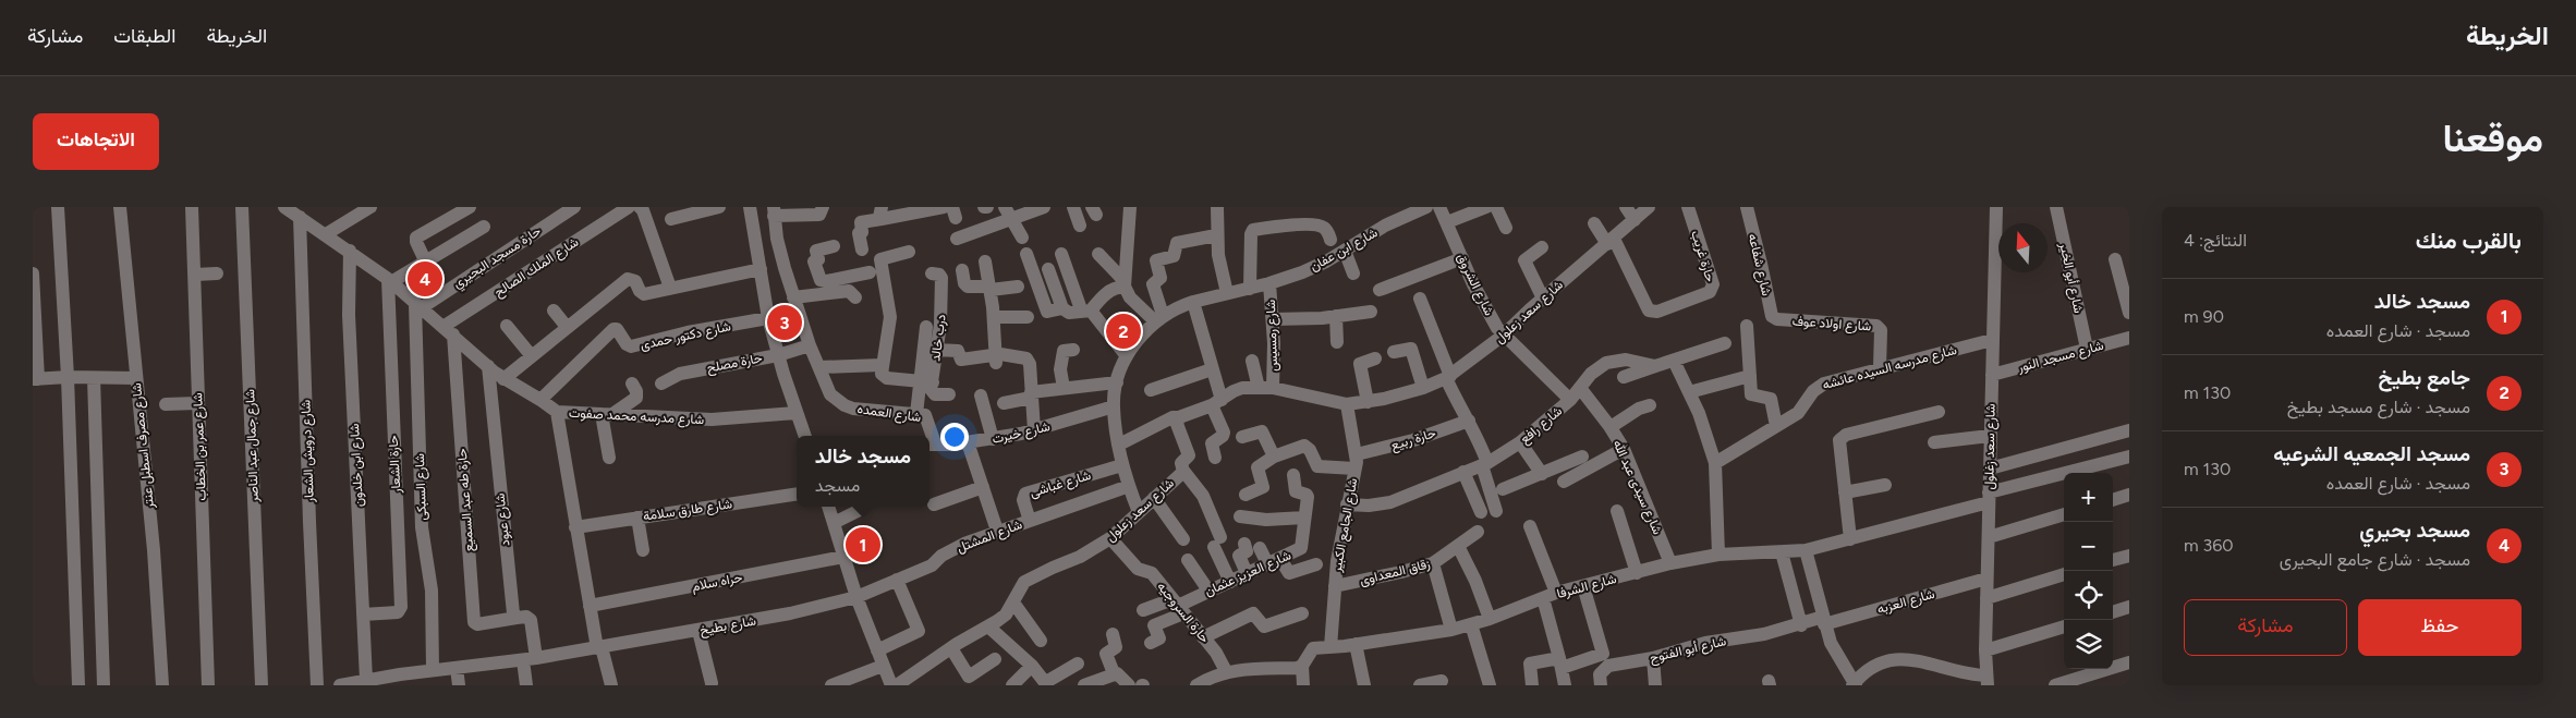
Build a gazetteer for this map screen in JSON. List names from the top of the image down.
{
  "streets": {
    "street": [
      "شارع ابن عفان",
      "حارة غريب",
      "حارة مسجد البحيري",
      "شارع شفاعه",
      "شارع الملك الصالح",
      "شارع أبو الخير",
      "شارع الشروق",
      "شارع سعد زعلول",
      "شارع اولاد عوف",
      "شارع دكتور حمدى",
      "شارع رمسيس",
      "درب خالد",
      "شارع مسجد النور",
      "حارة مصلح",
      "شارع مدرسه السيده عائشه",
      "شارع العمده",
      "شارع مدرسه محمد صفوت",
      "شارع رافع",
      "شارع خيرت",
      "حارة ربيع",
      "شارع مصرف اسطبل عنتر",
      "شارع جمال عبد الناصر",
      "شارع عمر بن الخطاب",
      "شارع سعد زغلول",
      "شارع درويش الشعار",
      "حارة الشعار",
      "شارع ابن خلدون",
      "شارع غباشى",
      "شارع السبكى",
      "شارع سيدى عبد الله",
      "حارة طه عبد السميع",
      "شارع طارق سلامة",
      "شارع عبود",
      "شارع الجامع الكبير",
      "شارع المشتل",
      "زقاق المعداوى",
      "شارع العزيز عثمان",
      "حراه سلام",
      "شارع الشرفا",
      "شارع العزبه",
      "حارة السروجيه",
      "شارع بطيخ",
      "شارع أبو الفتوح"
    ]
  },
  "crossings": [
    ["شارع ابن عفان", "شارع سعد زعلول"],
    ["شارع ابن عفان", "شارع رمسيس"],
    ["شارع ابن عفان", "شارع خيرت"],
    ["شارع ابن عفان", "شارع غباشى"],
    ["شارع ابن عفان", "شارع المشتل"],
    ["حارة غريب", "شارع سعد زعلول"],
    ["حارة مسجد البحيري", "شارع مدرسه محمد صفوت"],
    ["حارة مسجد البحيري", "شارع السبكى"],
    ["شارع شفاعه", "شارع اولاد عوف"],
    ["شارع الملك الصالح", "شارع مدرسه محمد صفوت"],
    ["شارع الملك الصالح", "حارة طه عبد السميع"],
    ["شارع أبو الخير", "شارع مسجد النور"],
    ["شارع الشروق", "شارع سعد زعلول"],
    ["شارع الشروق", "شارع رافع"],
    ["شارع سعد زعلول", "شارع رمسيس"],
    ["شارع سعد زعلول", "شارع الجامع الكبير"],
    ["شارع سعد زعلول", "حارة السروجيه"],
    ["شارع اولاد عوف", "شارع مدرسه السيده عائشه"],
    ["شارع دكتور حمدى", "شارع مدرسه محمد صفوت"],
    ["شارع مسجد النور", "شارع سعد زغلول"],
    ["حارة مصلح", "شارع العمده"],
    ["شارع مدرسه السيده عائشه", "شارع سعد زغلول"],
    ["شارع مدرسه محمد صفوت", "شارع درويش الشعار"],
    ["شارع مدرسه محمد صفوت", "حارة الشعار"],
    ["شارع مدرسه محمد صفوت", "شارع ابن خلدون"],
    ["شارع مدرسه محمد صفوت", "شارع السبكى"],
    ["شارع مدرسه محمد صفوت", "حارة طه عبد السميع"],
    ["شارع مدرسه محمد صفوت", "شارع عبود"],
    ["شارع رافع", "شارع سيدى عبد الله"],
    ["شارع رافع", "شارع الجامع الكبير"],
    ["حارة ربيع", "شارع الجامع الكبير"],
    ["شارع سعد زغلول", "شارع الشرفا"],
    ["شارع سعد زغلول", "شارع العزبه"],
    ["حارة الشعار", "شارع ابن خلدون"],
    ["شارع ابن خلدون", "شارع بطيخ"],
    ["شارع غباشى", "شارع المشتل"],
    ["شارع السبكى", "شارع بطيخ"],
    ["شارع سيدى عبد الله", "شارع الشرفا"],
    ["حارة طه عبد السميع", "شارع عبود"],
    ["شارع الجامع الكبير", "زقاق المعداوى"],
    ["شارع الجامع الكبير", "شارع الشرفا"],
    ["شارع المشتل", "شارع بطيخ"],
    ["شارع العزيز عثمان", "حارة السروجيه"],
    ["شارع العزبه", "شارع أبو الفتوح"]
  ],
  "north": "top",
  "page": {
    "header": "الخريطة",
    "nav": ["الخريطة", "الطبقات", "مشاركة"],
    "title": "موقعنا",
    "buttons": [
      "الاتجاهات",
      ["حفظ", "مشاركة"]
    ],
    "heading": ["بالقرب منك", "النتائج: 4"],
    "pins": [
      "4",
      "3",
      "2",
      "1"
    ],
    "list": [
      {
        "mark": "1",
        "name": "مسجد خالد",
        "note": "مسجد · شارع العمده",
        "value": "90 m"
      },
      {
        "mark": "2",
        "name": "جامع بطيخ",
        "note": "مسجد · شارع مسجد بطيخ",
        "value": "130 m"
      },
      {
        "mark": "3",
        "name": "مسجد الجمعيه الشرعيه",
        "note": "مسجد · شارع العمده",
        "value": "130 m"
      },
      {
        "mark": "4",
        "name": "مسجد بحيري",
        "note": "مسجد · شارع جامع البحيرى",
        "value": "360 m"
      }
    ],
    "popup": ["مسجد خالد", "مسجد"],
    "map_buttons": ["+", "−"]
  }
}
